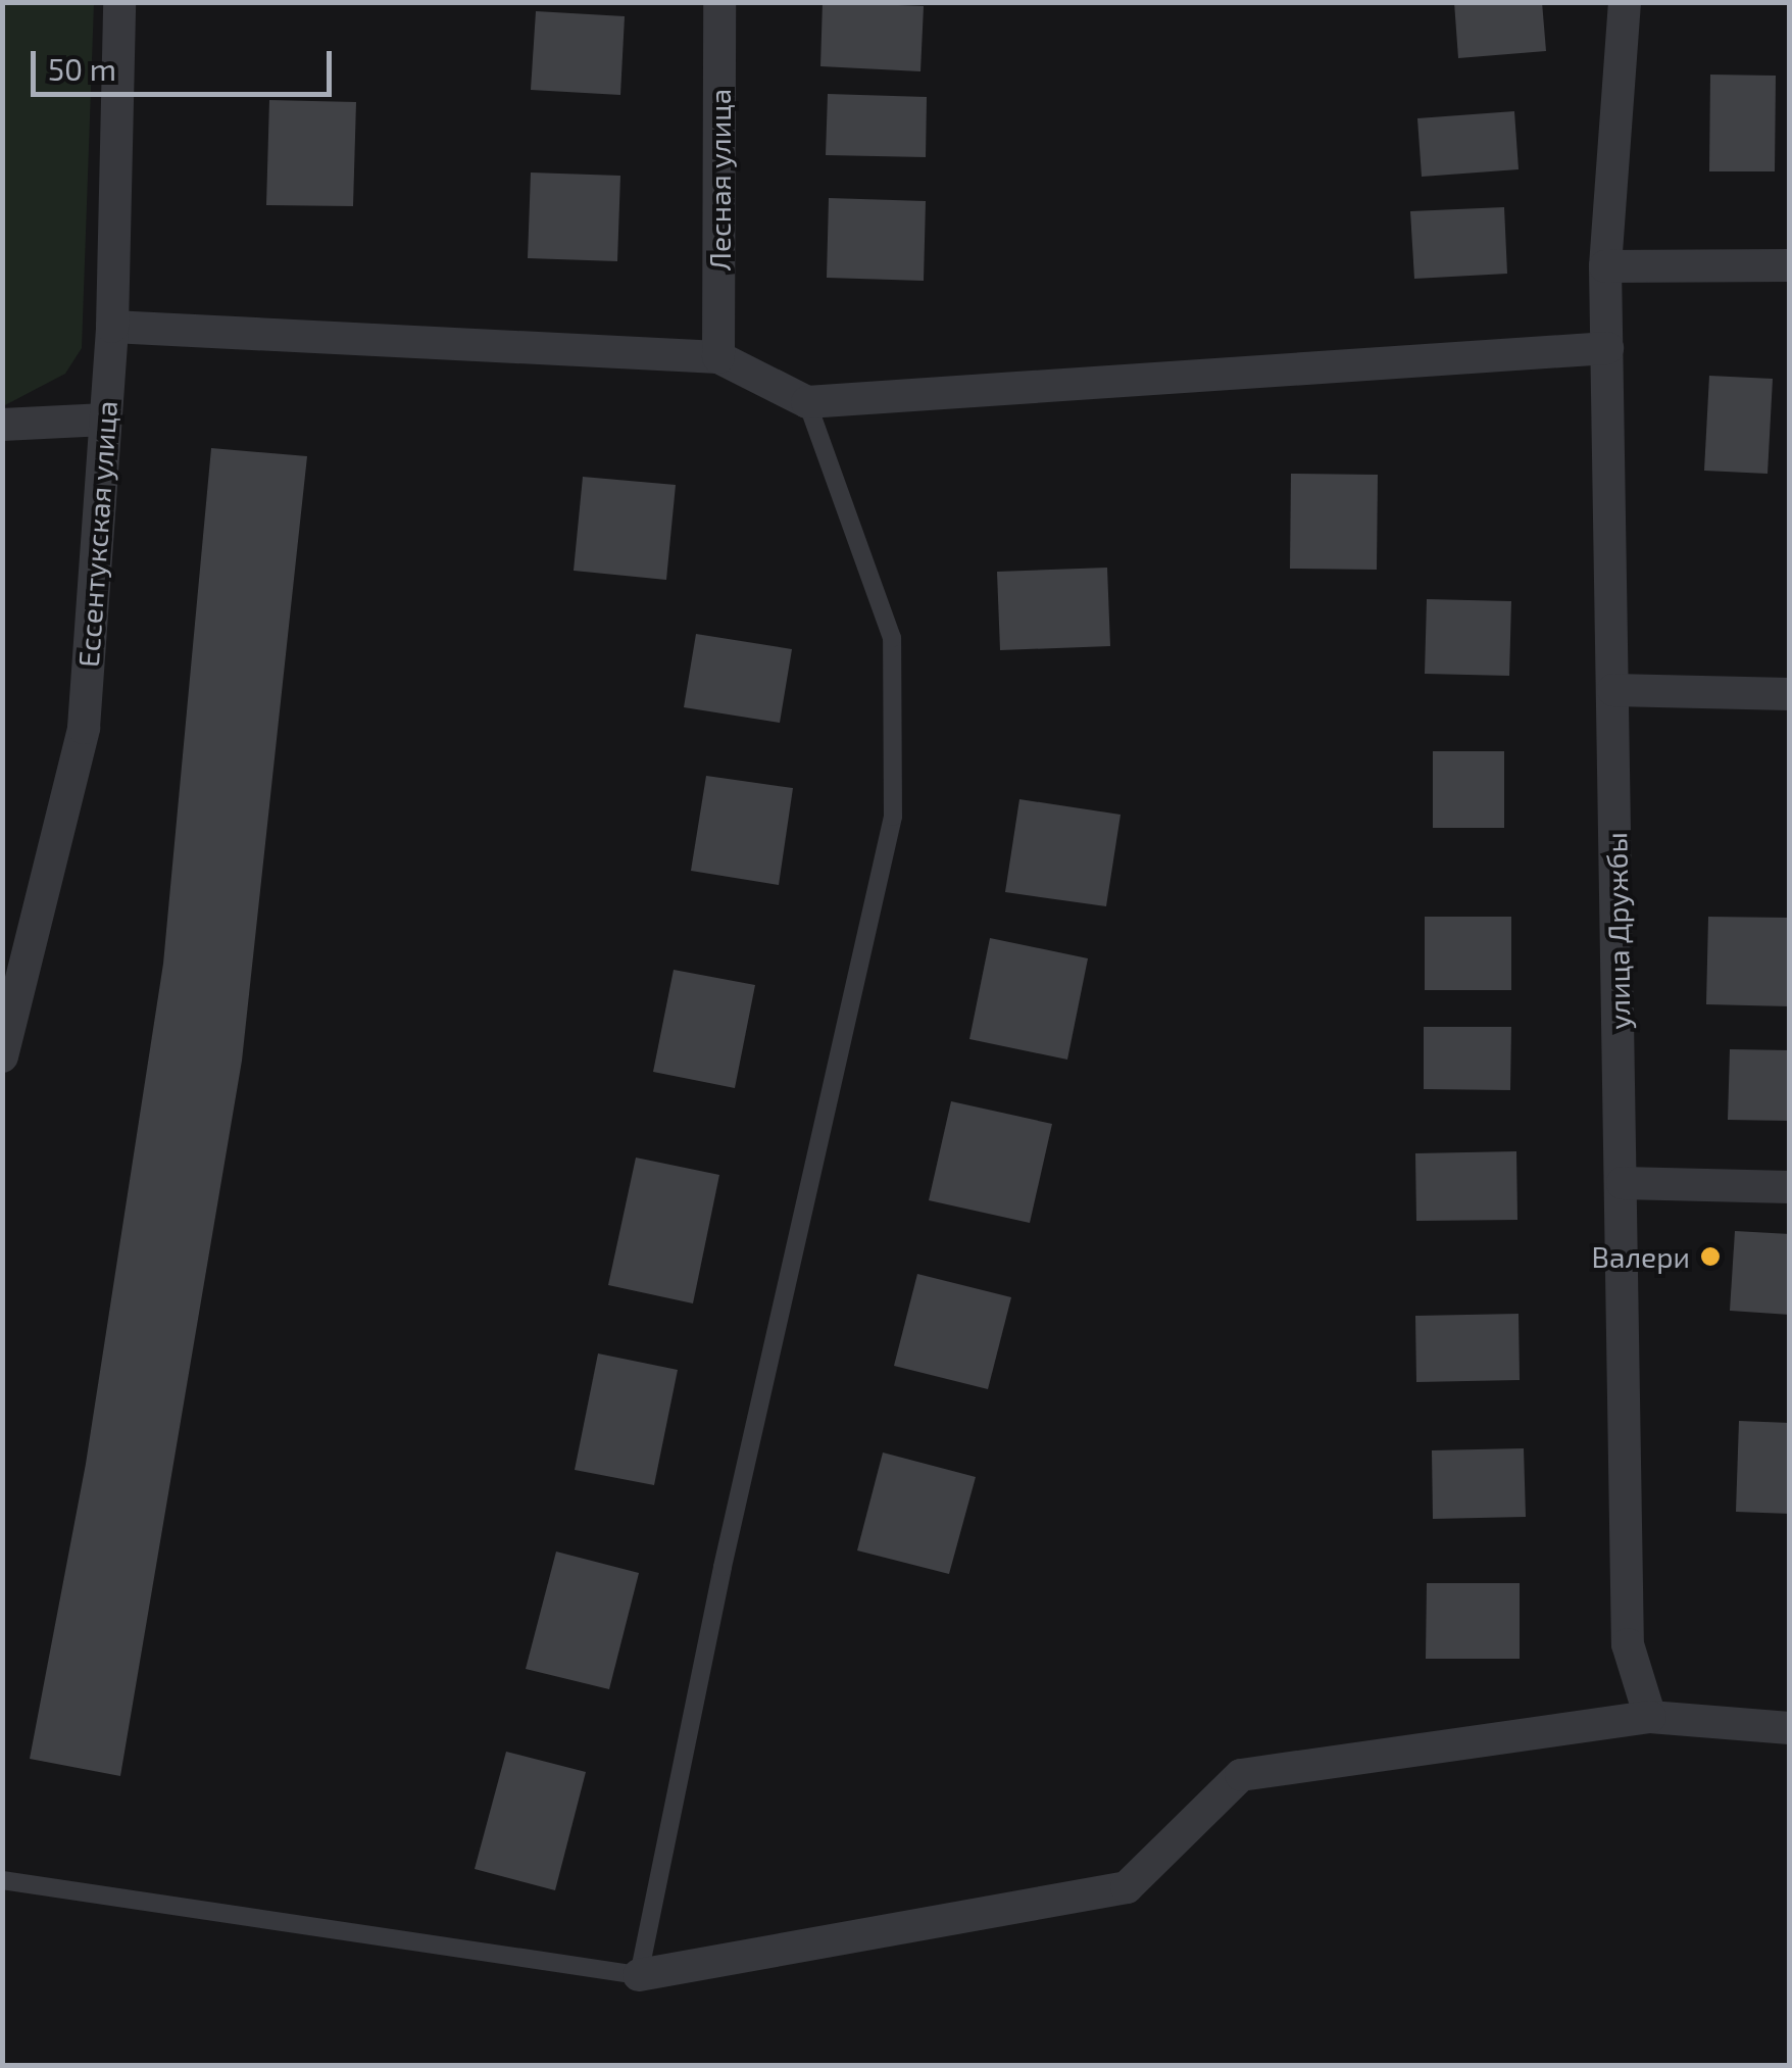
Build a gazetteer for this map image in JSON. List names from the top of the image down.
{
  "streets": {
    "street": ["Лесная улица", "Ессентукская улица", "улица Дружбы"]
  },
  "places": ["Валери"],
  "scale_bar": "50 m"
}
